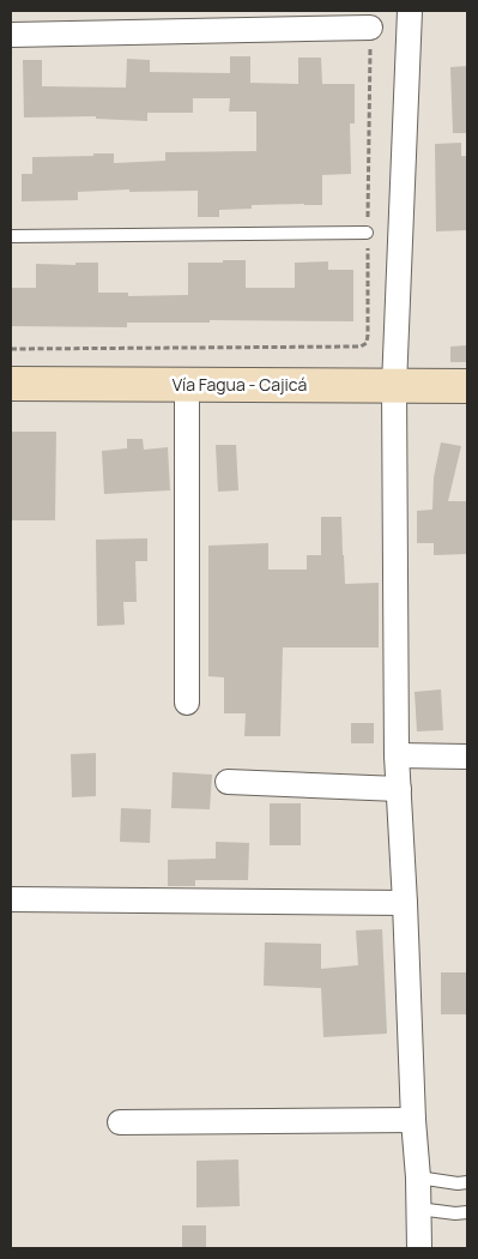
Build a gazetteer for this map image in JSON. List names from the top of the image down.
{
  "streets": {
    "street": ["Vía Fagua - Cajicá"]
  }
}
